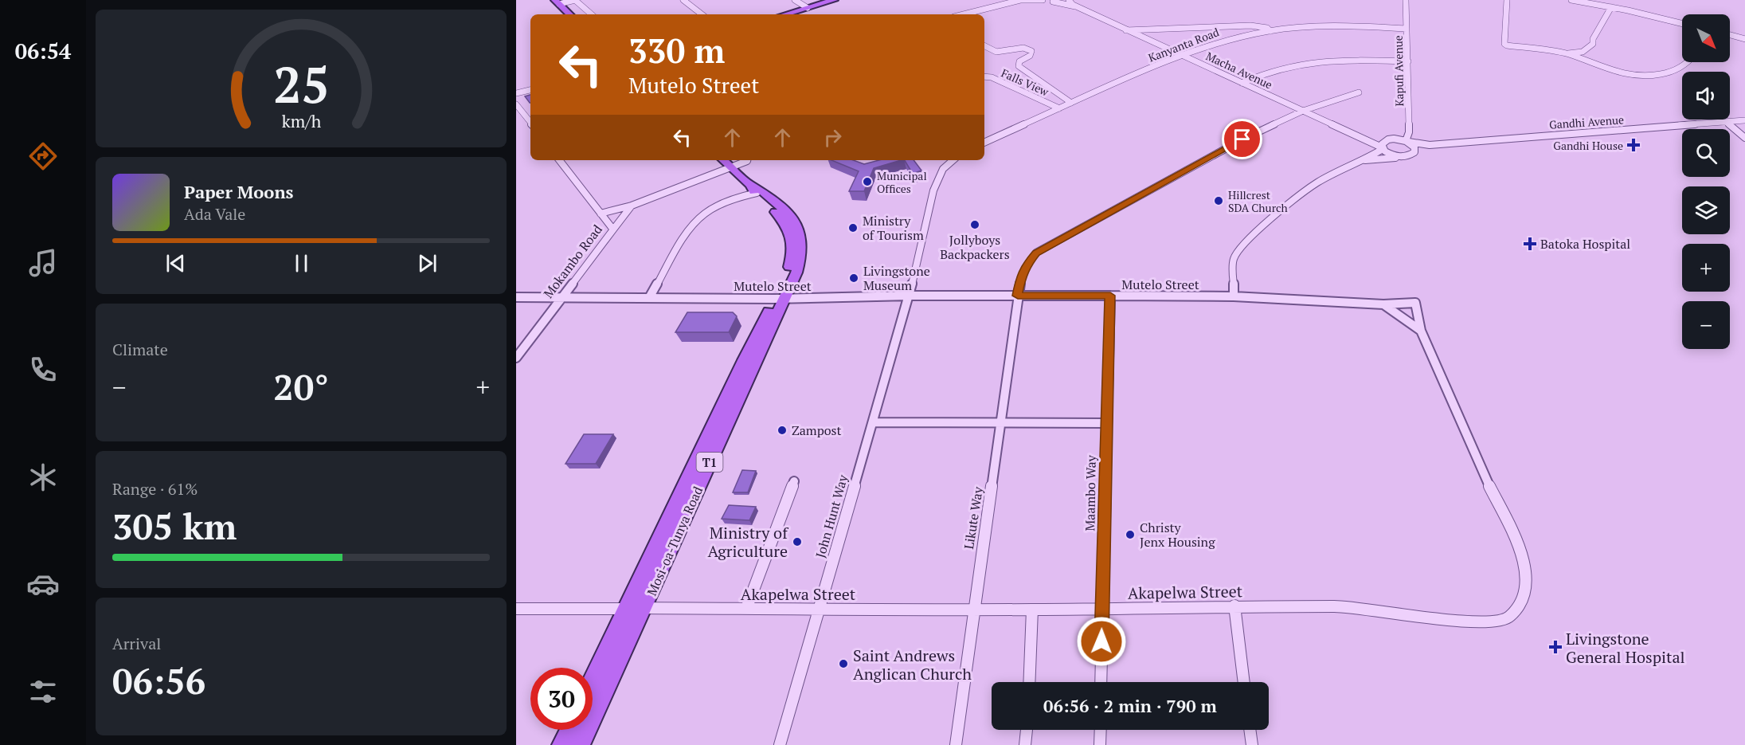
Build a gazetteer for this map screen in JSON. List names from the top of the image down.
{
  "streets": {
    "highway": ["T1", "Mosi-oa-Tunya Road"],
    "street": [
      "Kanyanta Road",
      "Macha Avenue",
      "Kapufi Avenue",
      "Falls View",
      "Gandhi Avenue",
      "Mokambo Road",
      "Mutelo Street",
      "Maambo Way",
      "John Hunt Way",
      "Likute Way",
      "Akapelwa Street"
    ]
  },
  "crossings": [
    ["Kanyanta Road", "Macha Avenue"],
    ["Kanyanta Road", "Kapufi Avenue"],
    ["Kanyanta Road", "Falls View"],
    ["Macha Avenue", "Kapufi Avenue"],
    ["Macha Avenue", "Gandhi Avenue"],
    ["Macha Avenue", "Likute Way"],
    ["Kapufi Avenue", "Gandhi Avenue"],
    ["Mokambo Road", "Mutelo Street"],
    ["Mutelo Street", "Maambo Way"],
    ["Mutelo Street", "John Hunt Way"],
    ["Mutelo Street", "Likute Way"],
    ["Mutelo Street", "Mosi-oa-Tunya Road"],
    ["Mutelo Street", "Akapelwa Street"],
    ["Maambo Way", "Akapelwa Street"],
    ["John Hunt Way", "Akapelwa Street"],
    ["Likute Way", "Akapelwa Street"],
    ["Mosi-oa-Tunya Road", "Akapelwa Street"]
  ],
  "places": {
    "health": ["Gandhi House", "Batoka Hospital", "Livingstone General Hospital"],
    "other": [
      "Municipal Offices",
      "Hillcrest SDA Church",
      "Jollyboys Backpackers",
      "Ministry of Tourism",
      "Livingstone Museum",
      "Zampost",
      "Christy Jenx Housing",
      "Ministry of Agriculture",
      "Saint Andrews Anglican Church"
    ]
  },
  "north": "bottom right",
  "page": {
    "tabs": "06:54",
    "map_buttons": ["+", "−"],
    "turn": ["330 m", "Mutelo Street"],
    "song": ["Paper Moons", "Ada Vale"],
    "tile": [
      "Climate",
      ["Range · 61%", "305 km"],
      ["Arrival", "06:56"]
    ],
    "heat": ["−", "20°", "+"],
    "limit": "30",
    "trip": "06:56 · 2 min · 790 m",
    "gauge": ["25", "km/h"]
  }
}
